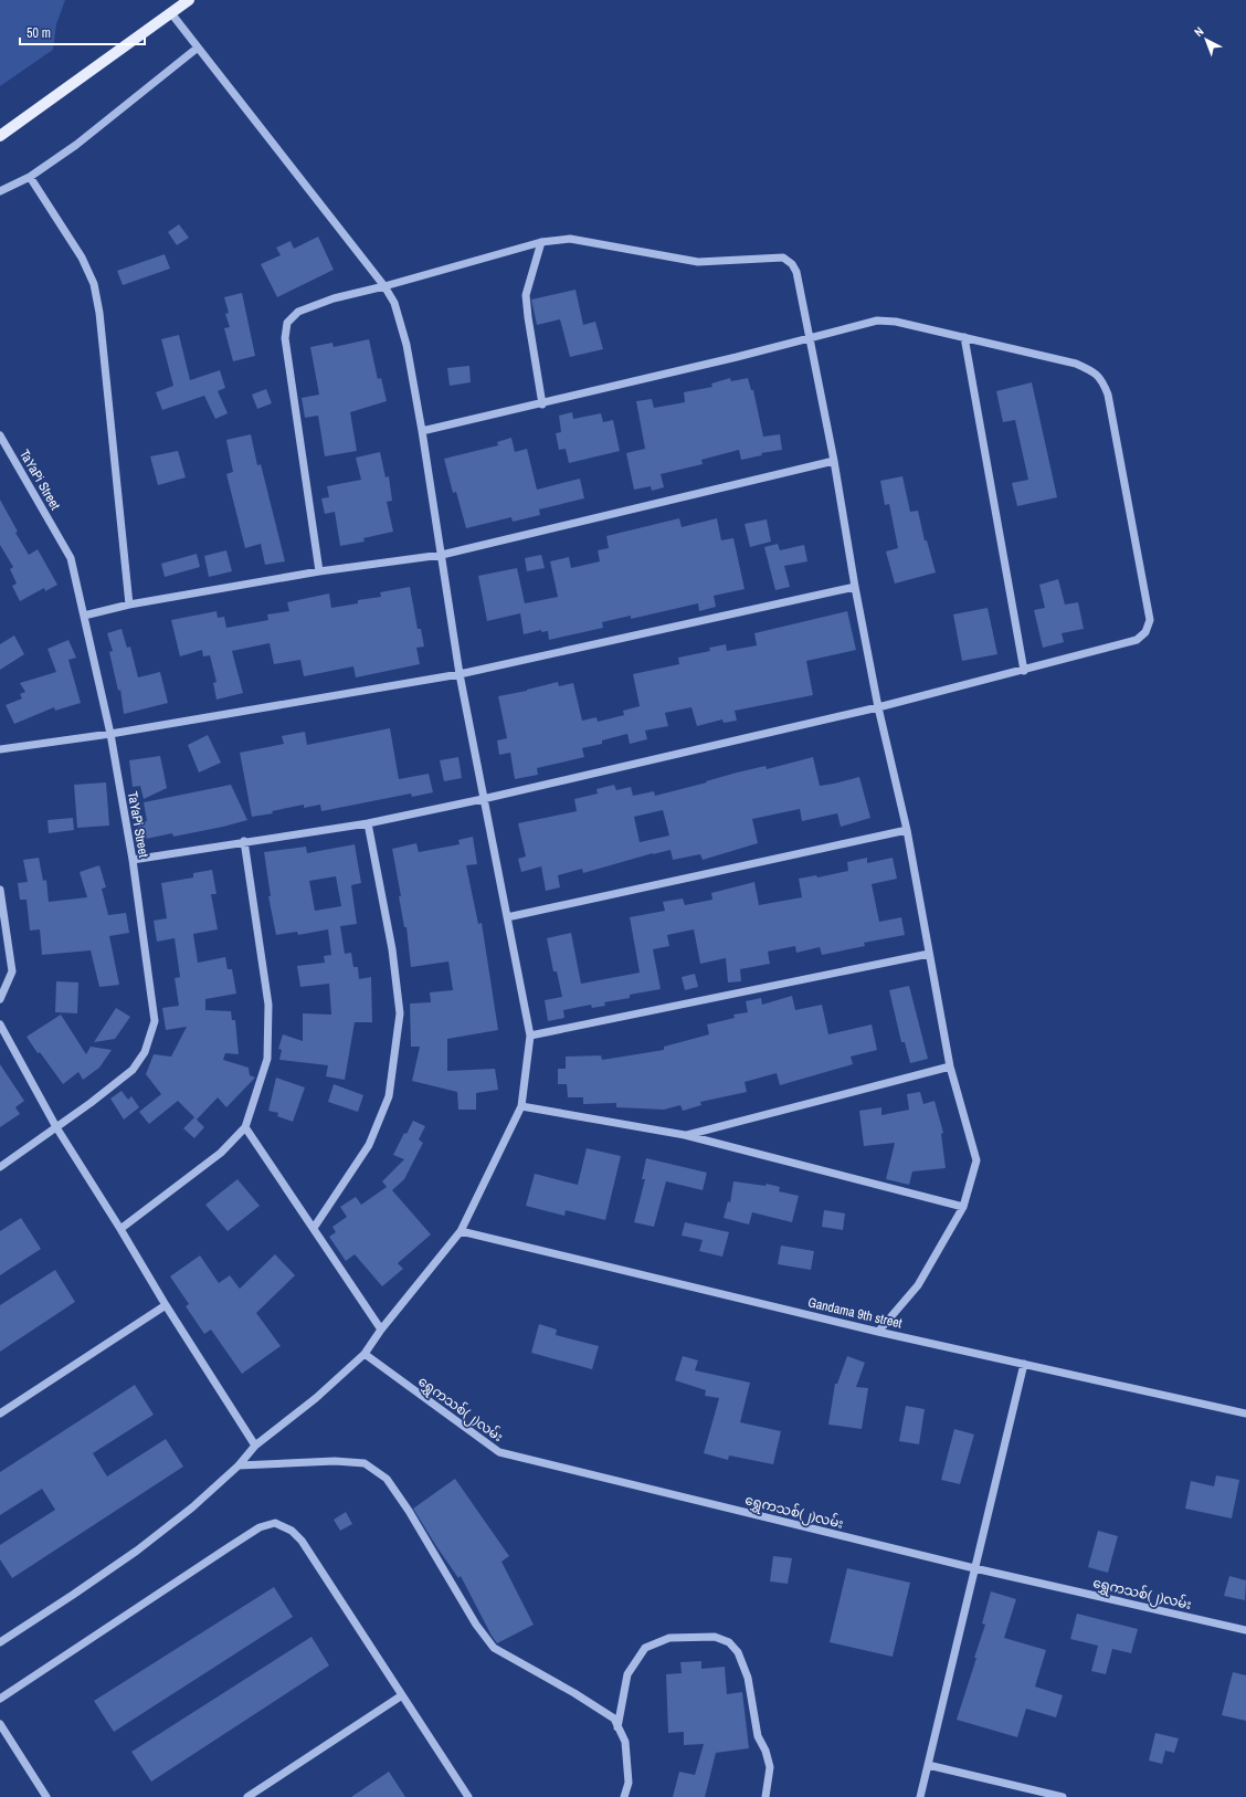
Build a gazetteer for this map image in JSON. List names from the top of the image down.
{
  "streets": {
    "street": ["TaYaPi Street", "Gandama 9th street", "ရွှေကသစ်(၂)လမ်း"]
  },
  "scale_bar": "50 m",
  "north": "top left"
}
